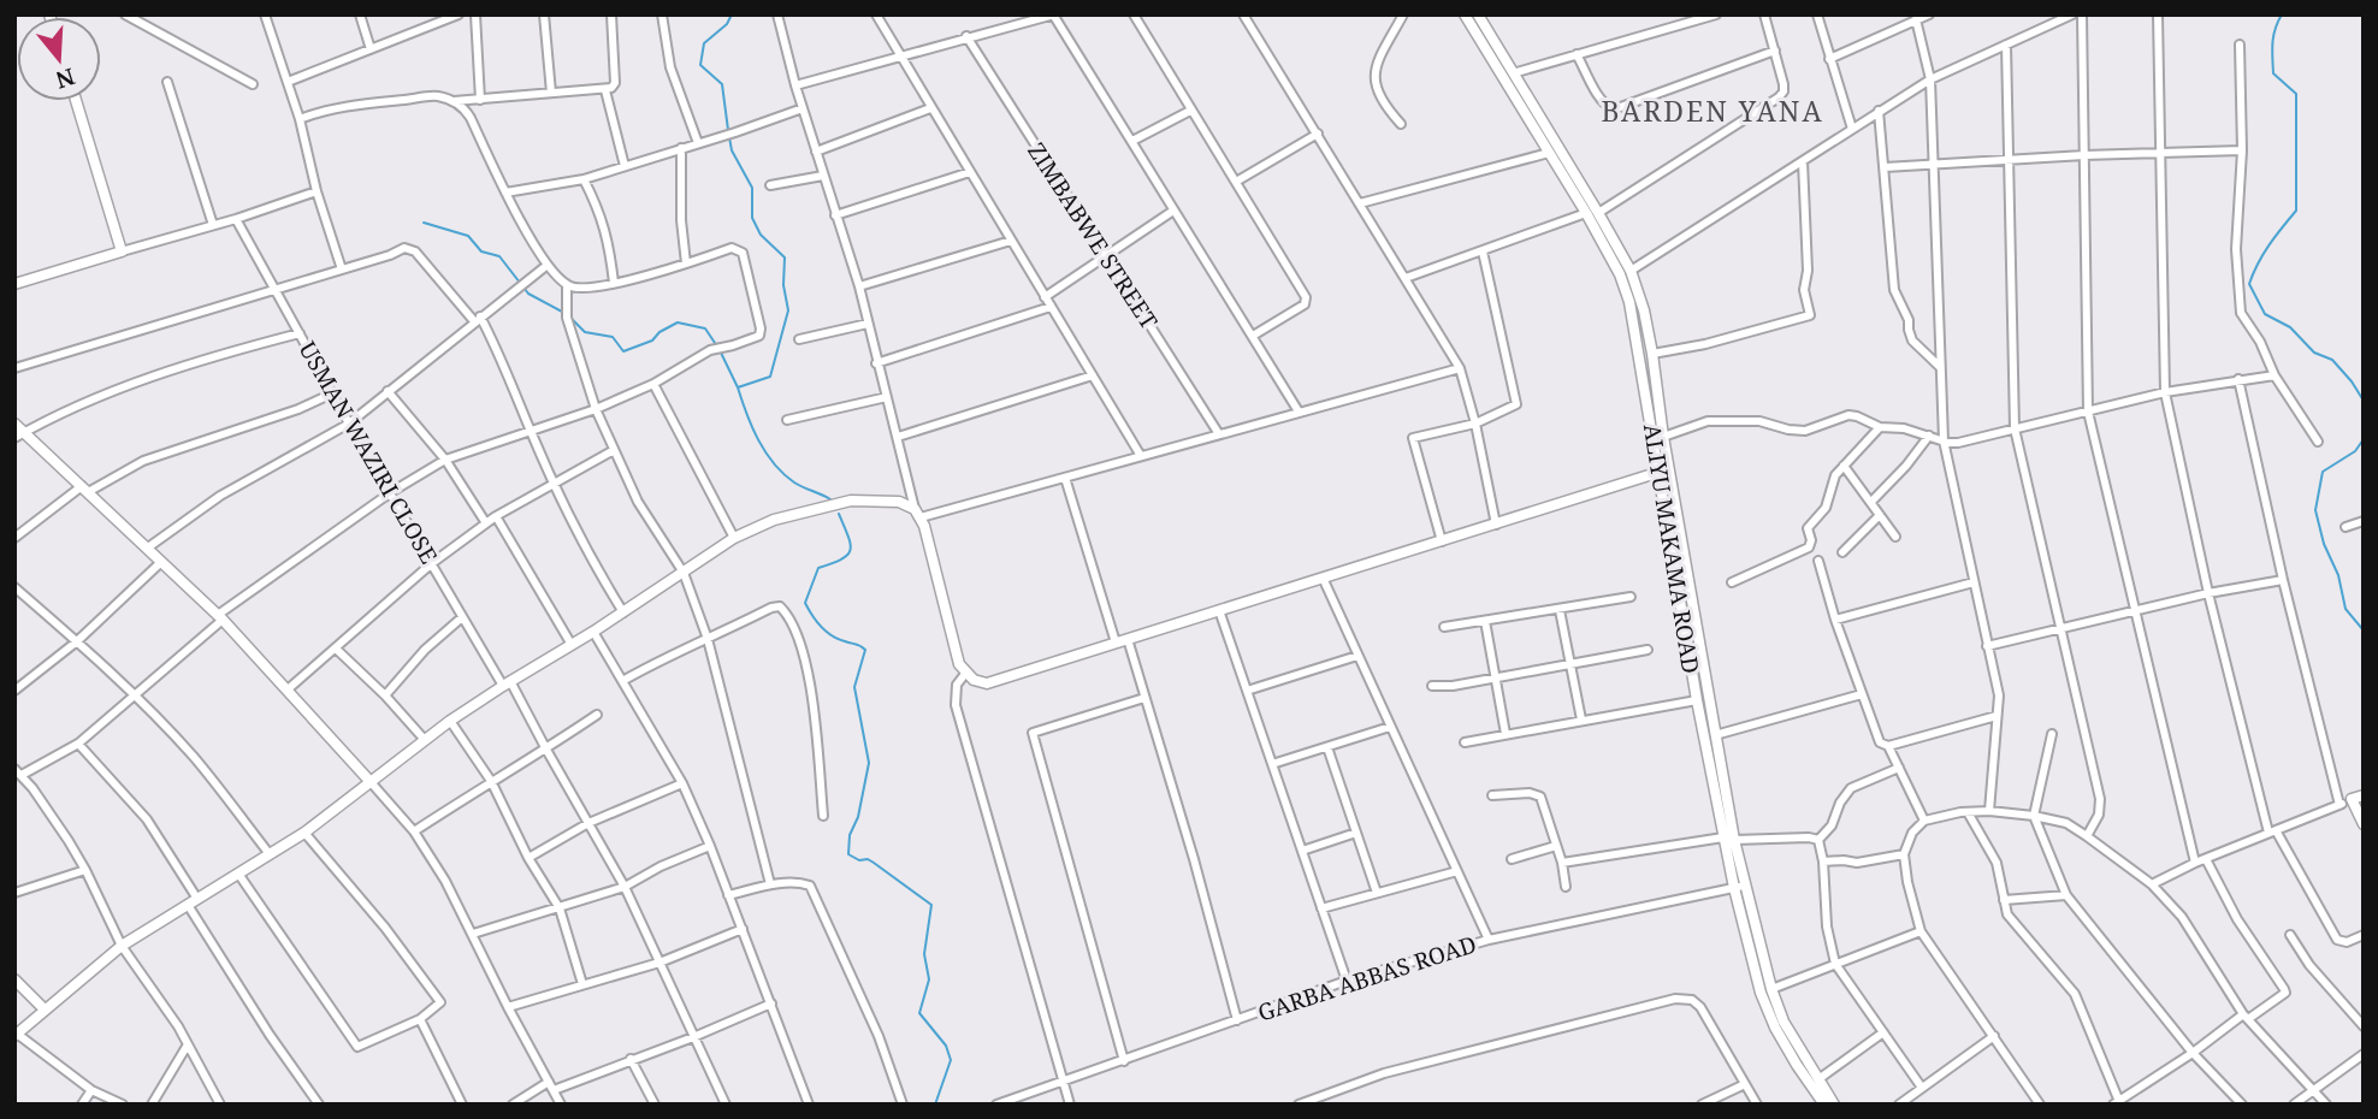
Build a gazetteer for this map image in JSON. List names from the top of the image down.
{
  "streets": {
    "street": [
      "ZIMBABWE STREET",
      "USMAN WAZIRI CLOSE",
      "ALIYU MAKAMA ROAD",
      "GARBA ABBAS ROAD"
    ]
  },
  "crossings": [
    ["ALIYU MAKAMA ROAD", "GARBA ABBAS ROAD"]
  ],
  "districts": ["BARDEN YANA"],
  "north": "bottom"
}
